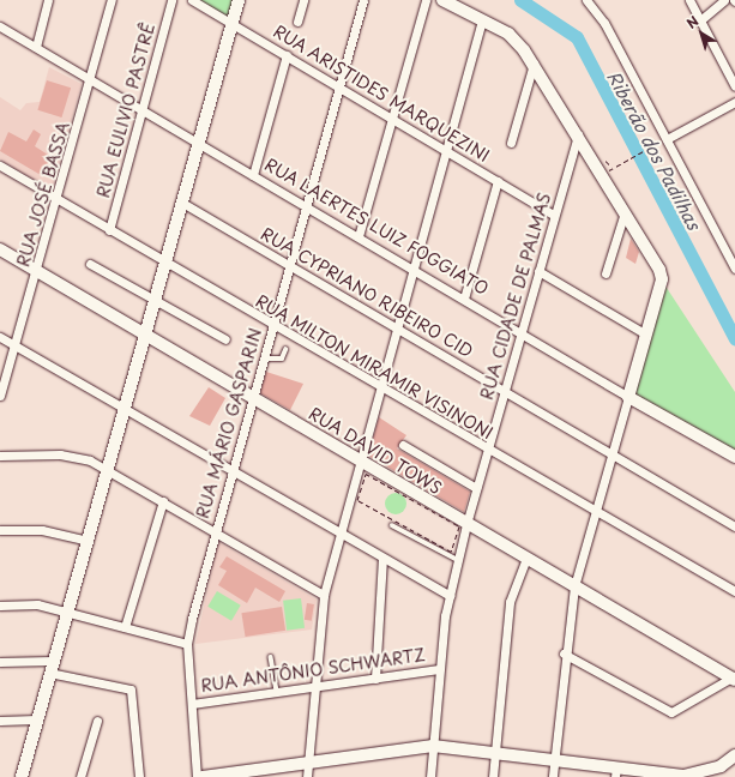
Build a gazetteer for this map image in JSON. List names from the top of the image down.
{
  "streets": {
    "street": [
      "RUA ARISTIDES MARQUEZINI",
      "RUA EULIVIO PASTRÊ",
      "RUA JOSÉ BASSA",
      "RUA LAERTES LUIZ FOGGIATO",
      "RUA CYPRIANO RIBEIRO CID",
      "RUA CIDADE DE PALMAS",
      "RUA MILTON MIRAMIR VISINONI",
      "RUA MÁRIO GASPARIN",
      "RUA DAVID TOWS",
      "RUA ANTÔNIO SCHWARTZ"
    ]
  },
  "crossings": [
    ["RUA ARISTIDES MARQUEZINI", "RUA CIDADE DE PALMAS"],
    ["RUA ARISTIDES MARQUEZINI", "RUA MÁRIO GASPARIN"],
    ["RUA EULIVIO PASTRÊ", "RUA LAERTES LUIZ FOGGIATO"],
    ["RUA EULIVIO PASTRÊ", "RUA MILTON MIRAMIR VISINONI"],
    ["RUA JOSÉ BASSA", "RUA LAERTES LUIZ FOGGIATO"],
    ["RUA JOSÉ BASSA", "RUA MILTON MIRAMIR VISINONI"],
    ["RUA JOSÉ BASSA", "RUA DAVID TOWS"],
    ["RUA LAERTES LUIZ FOGGIATO", "RUA CIDADE DE PALMAS"],
    ["RUA LAERTES LUIZ FOGGIATO", "RUA MÁRIO GASPARIN"],
    ["RUA CYPRIANO RIBEIRO CID", "RUA CIDADE DE PALMAS"],
    ["RUA CYPRIANO RIBEIRO CID", "RUA MÁRIO GASPARIN"],
    ["RUA CIDADE DE PALMAS", "RUA MILTON MIRAMIR VISINONI"],
    ["RUA CIDADE DE PALMAS", "RUA DAVID TOWS"],
    ["RUA CIDADE DE PALMAS", "RUA ANTÔNIO SCHWARTZ"],
    ["RUA MILTON MIRAMIR VISINONI", "RUA MÁRIO GASPARIN"],
    ["RUA MÁRIO GASPARIN", "RUA DAVID TOWS"],
    ["RUA MÁRIO GASPARIN", "RUA ANTÔNIO SCHWARTZ"]
  ],
  "water": ["Riberão dos Padilhas"],
  "north": "top left"
}
